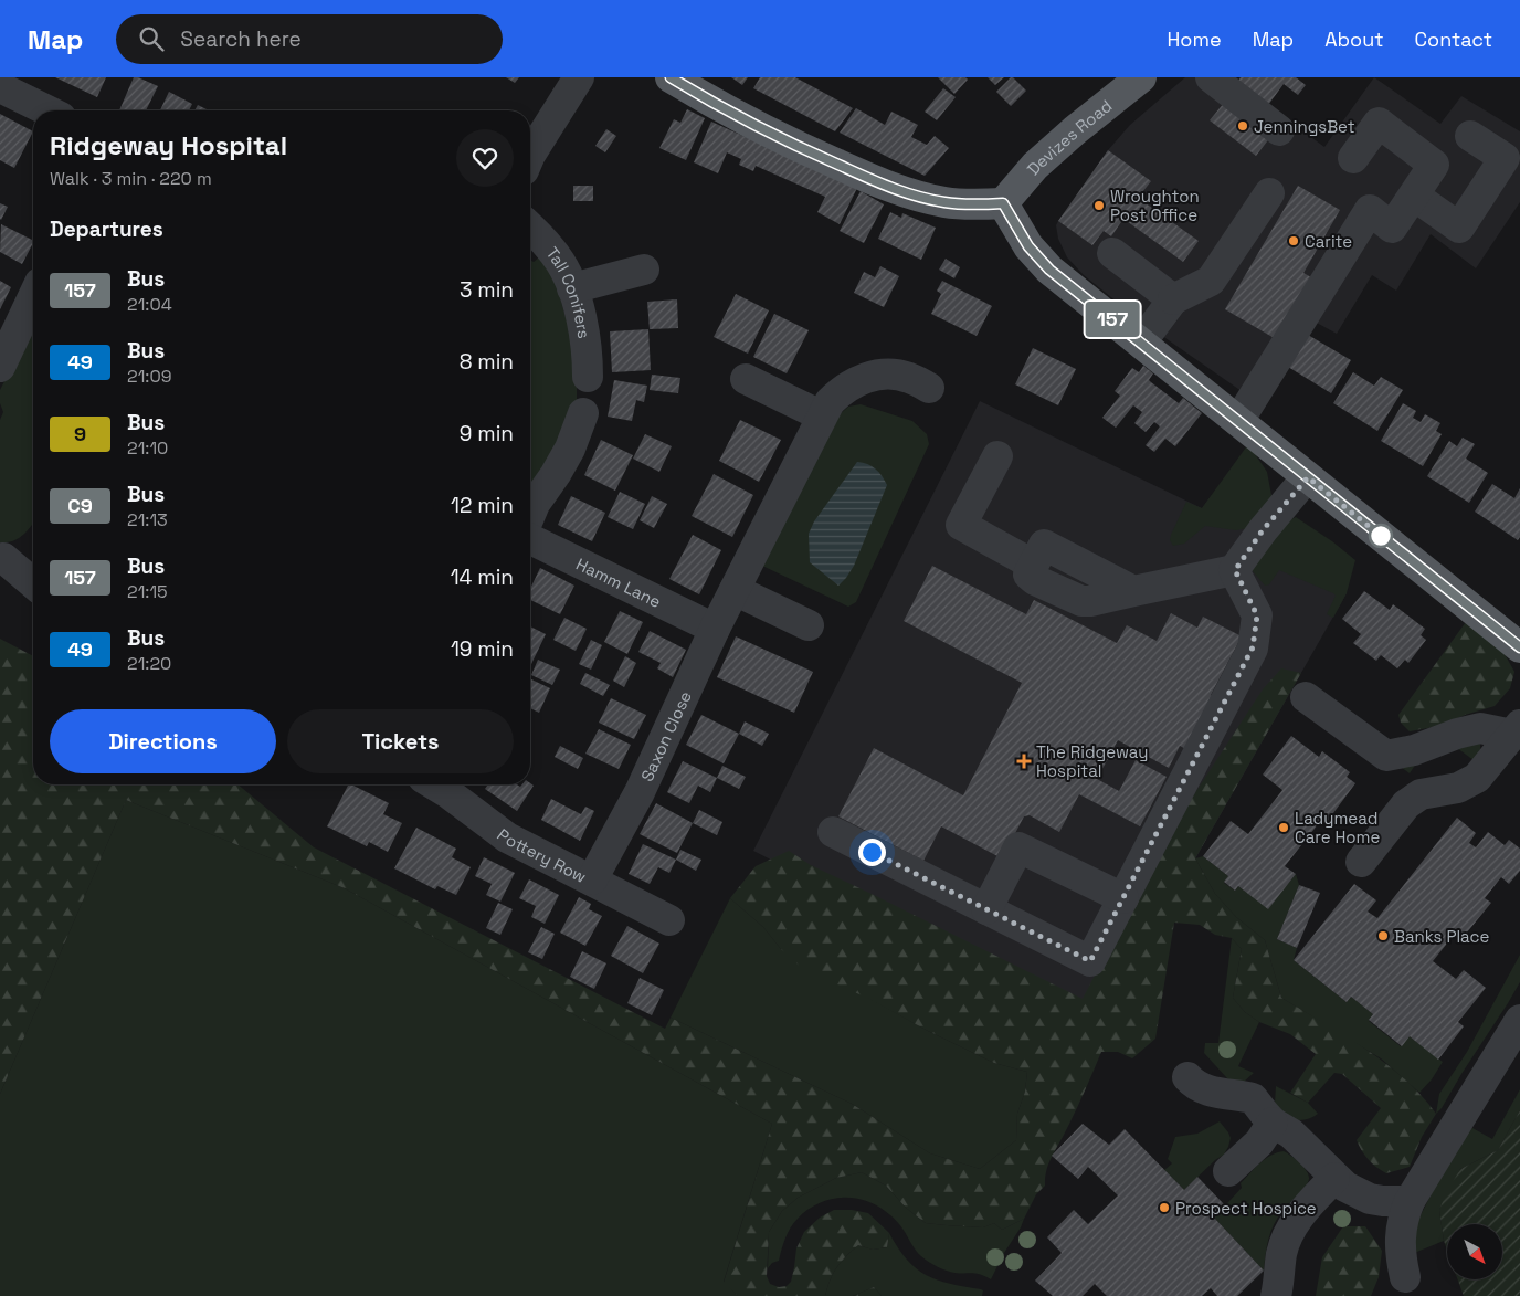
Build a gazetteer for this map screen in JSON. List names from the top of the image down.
{
  "streets": {
    "main road": ["Devizes Road"],
    "street": [
      "Tall Conifers",
      "Hamm Lane",
      "Saxon Close",
      "Pottery Row"
    ]
  },
  "crossings": [
    ["Hamm Lane", "Saxon Close"],
    ["Saxon Close", "Pottery Row"]
  ],
  "places": {
    "other": [
      "JenningsBet",
      "Wroughton Post Office",
      "Carite",
      "Ladymead Care Home",
      "Banks Place",
      "Prospect Hospice"
    ],
    "health": ["The Ridgeway Hospital"]
  },
  "lines": ["bus line 157"],
  "north": "bottom right",
  "page": {
    "header": "Map",
    "search": "Search here",
    "nav": [
      "Home",
      "Map",
      "About",
      "Contact"
    ],
    "on_map": "157",
    "heading": [
      ["Ridgeway Hospital", "Walk · 3 min · 220 m"],
      "Departures"
    ],
    "list": [
      {
        "mark": "157",
        "name": "Bus",
        "note": "21:04",
        "value": "3 min"
      },
      {
        "mark": "49",
        "name": "Bus",
        "note": "21:09",
        "value": "8 min"
      },
      {
        "mark": "9",
        "name": "Bus",
        "note": "21:10",
        "value": "9 min"
      },
      {
        "mark": "C9",
        "name": "Bus",
        "note": "21:13",
        "value": "12 min"
      },
      {
        "mark": "157",
        "name": "Bus",
        "note": "21:15",
        "value": "14 min"
      },
      {
        "mark": "49",
        "name": "Bus",
        "note": "21:20",
        "value": "19 min"
      }
    ],
    "buttons": ["Directions", "Tickets"]
  }
}
